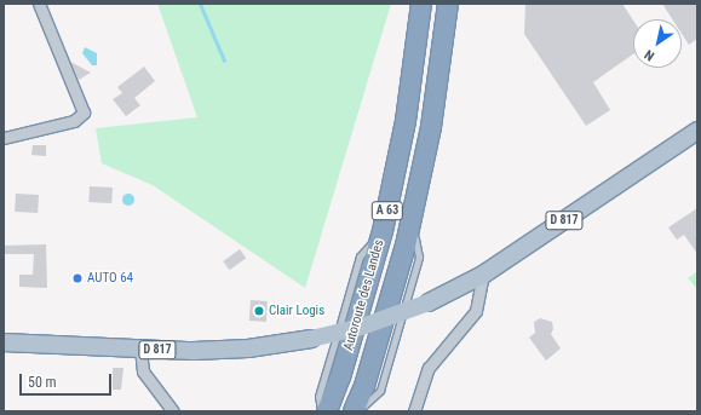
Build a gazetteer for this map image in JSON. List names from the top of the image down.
{
  "streets": {
    "highway": ["A 63", "Autoroute des Landes"],
    "main road": ["D 817"]
  },
  "places": ["AUTO 64", "Clair Logis"],
  "scale_bar": "50 m",
  "north": "bottom left"
}
